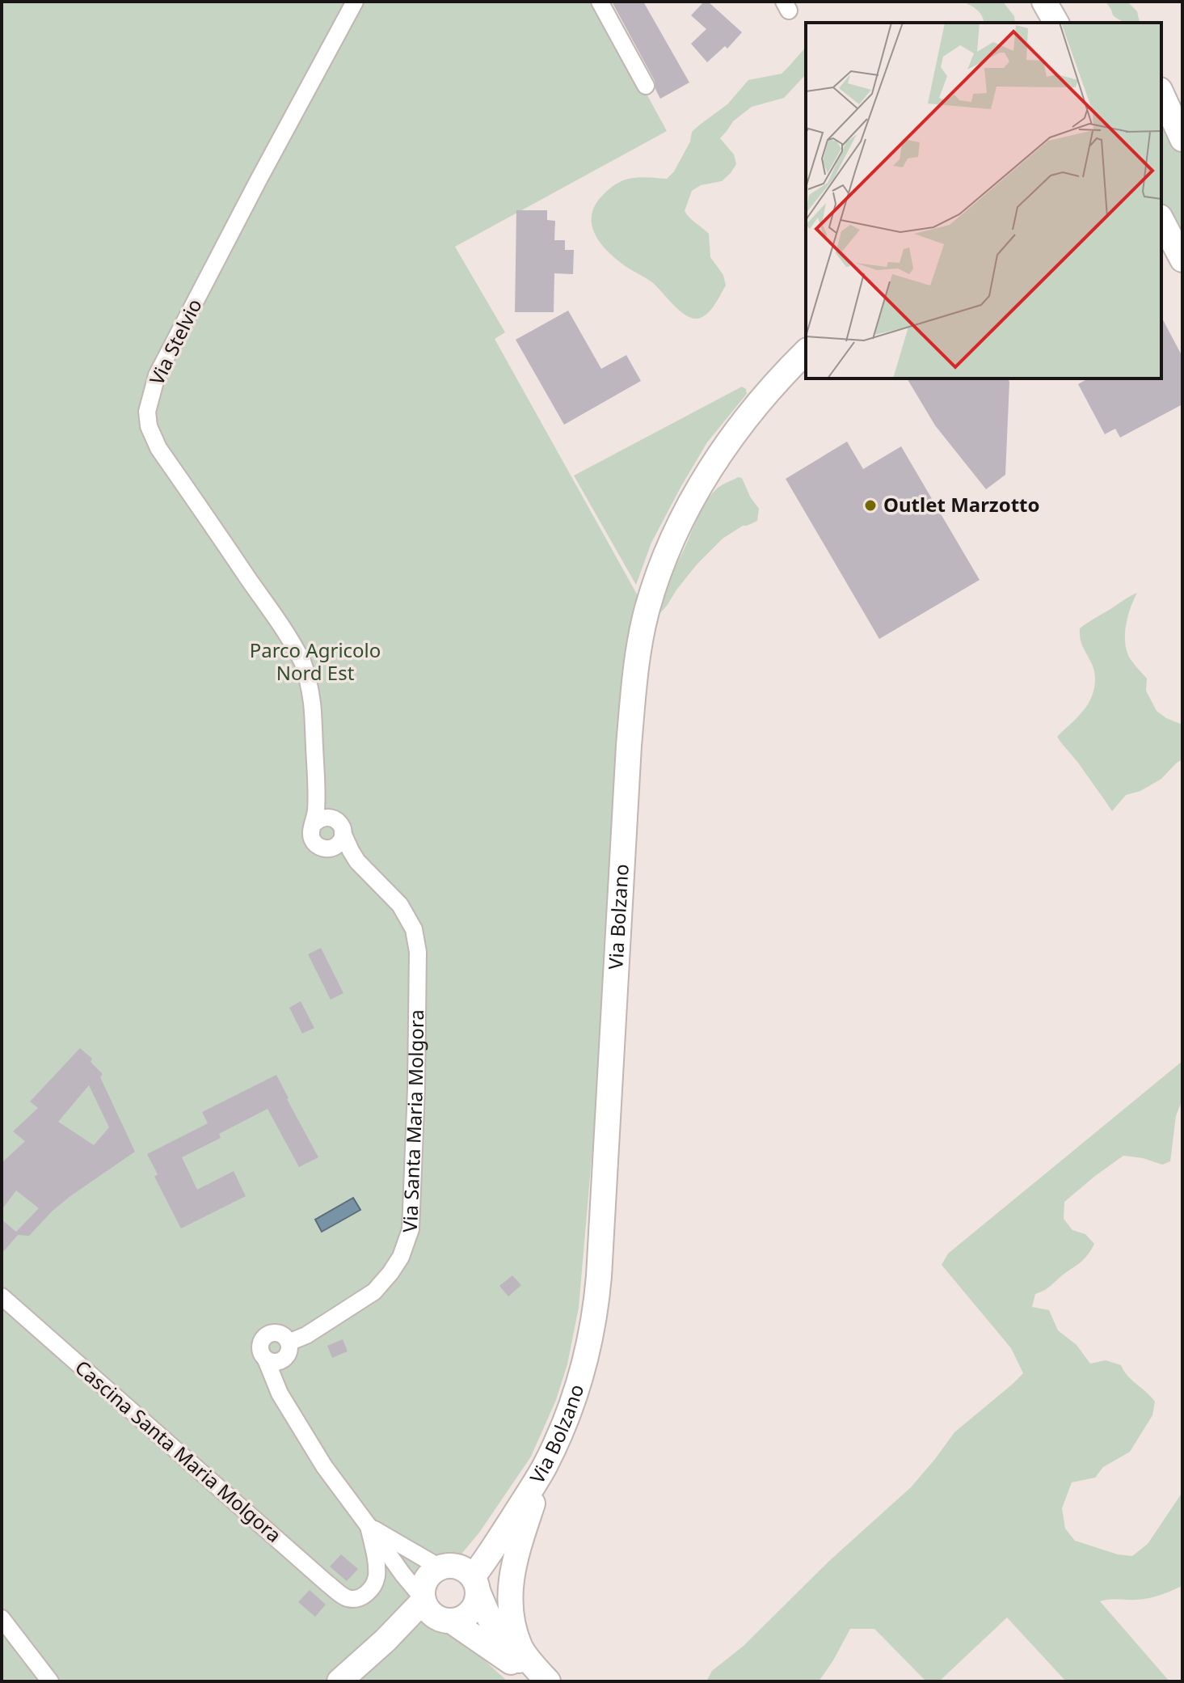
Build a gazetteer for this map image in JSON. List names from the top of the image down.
{
  "streets": {
    "street": [
      "Via Stelvio",
      "Via Bolzano",
      "Via Santa Maria Molgora",
      "Cascina Santa Maria Molgora"
    ]
  },
  "crossings": [
    ["Via Santa Maria Molgora", "Cascina Santa Maria Molgora"]
  ],
  "parks": ["Parco Agricolo Nord Est"],
  "places": ["Outlet Marzotto"]
}
